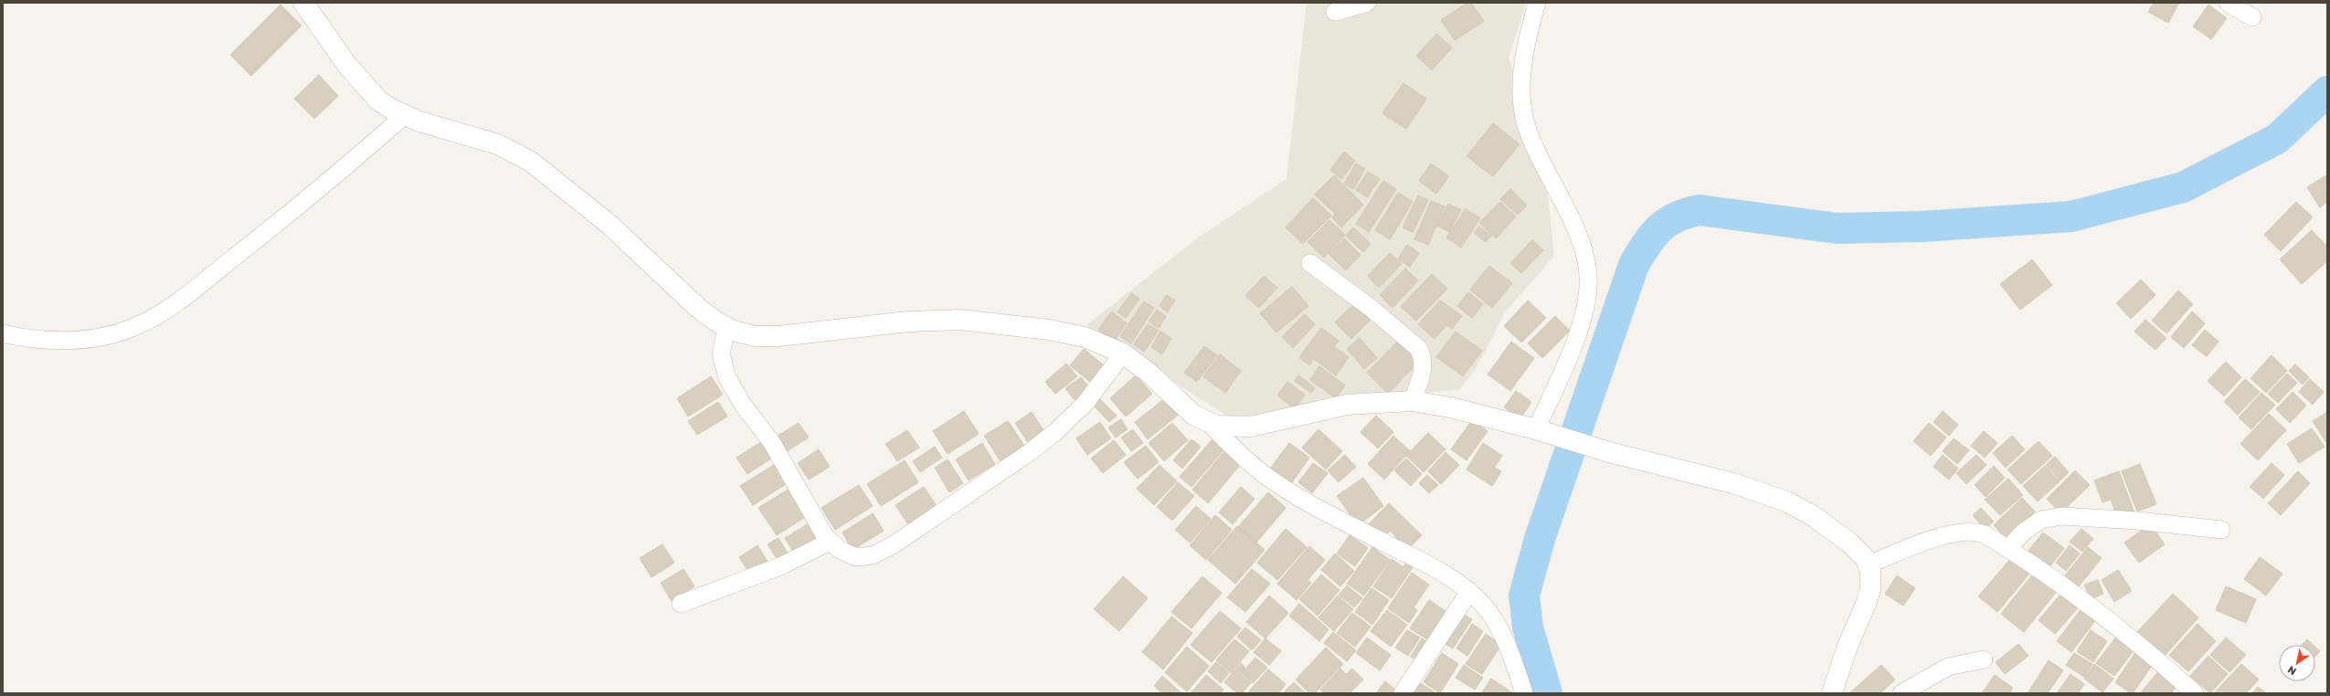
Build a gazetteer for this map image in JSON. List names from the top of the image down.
{
  "north": "bottom left"
}
